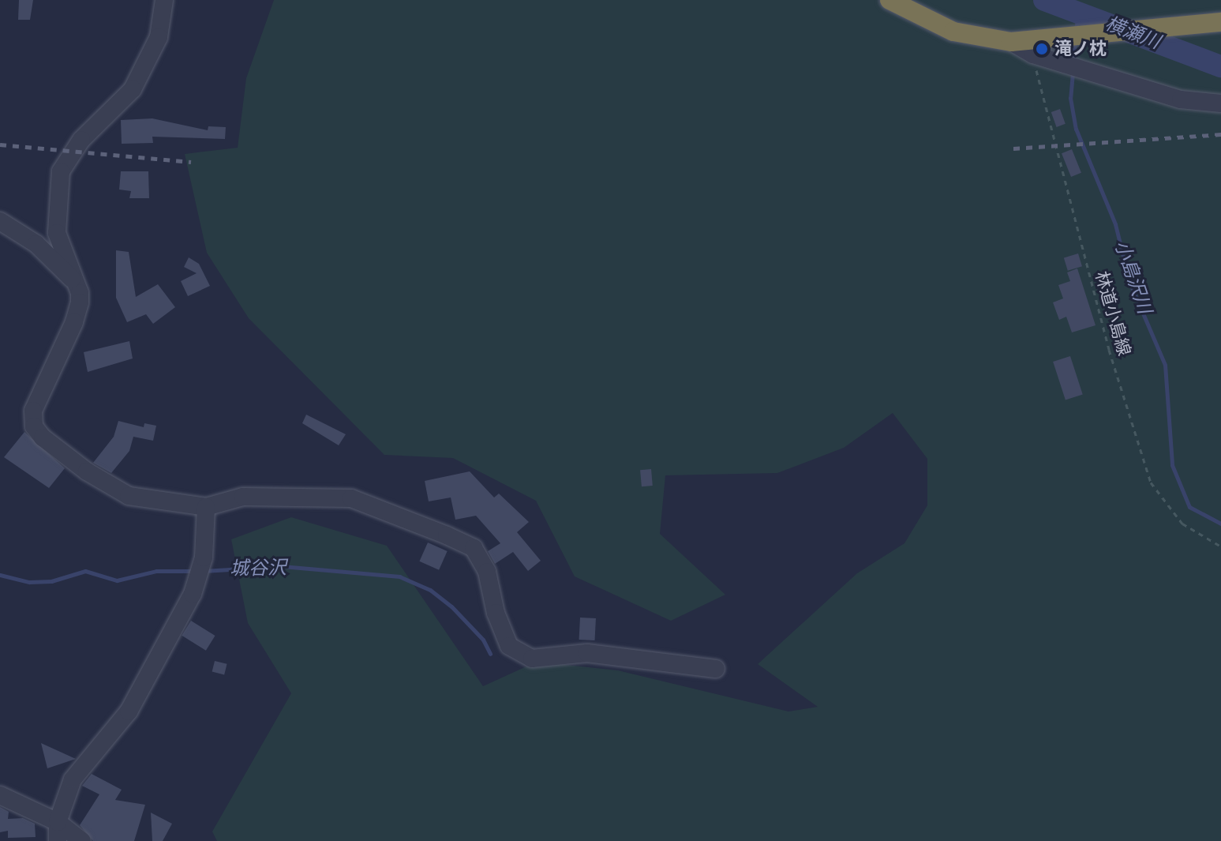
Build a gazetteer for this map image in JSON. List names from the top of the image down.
{
  "streets": {
    "path": ["林道小島線"]
  },
  "water": ["横瀬川", "小島沢川", "城谷沢"],
  "places": ["滝ノ枕"]
}
